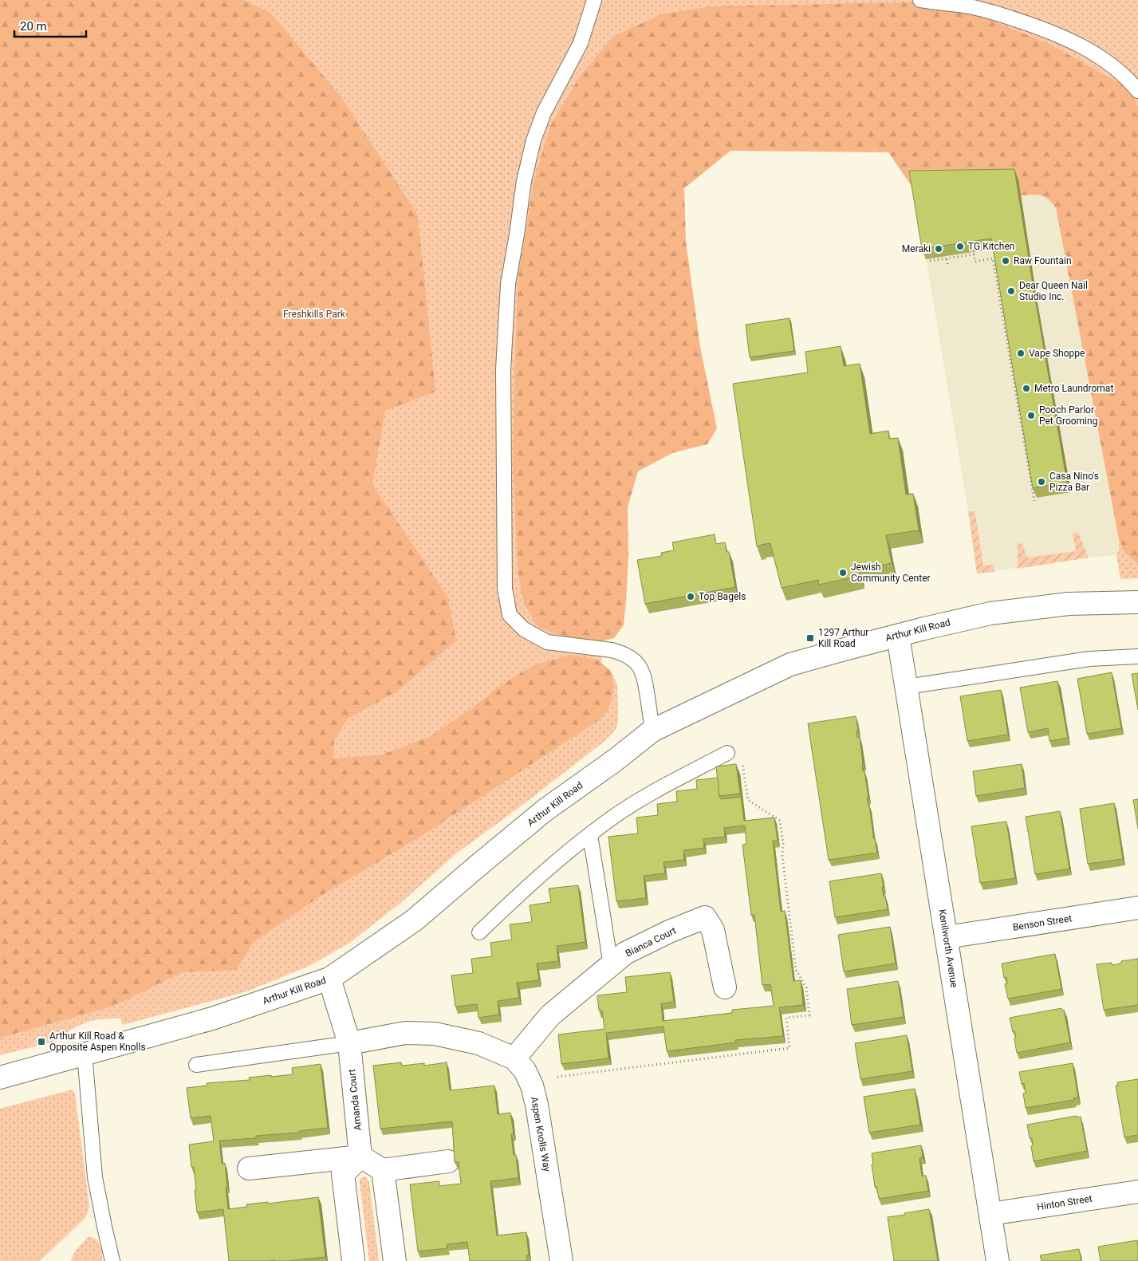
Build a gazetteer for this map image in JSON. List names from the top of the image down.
{
  "streets": {
    "street": [
      "Arthur Kill Road",
      "Benson Street",
      "Bianca Court",
      "Kenilworth Avenue",
      "Amanda Court",
      "Aspen Knolls Way",
      "Hinton Street"
    ]
  },
  "crossings": [
    ["Arthur Kill Road", "Kenilworth Avenue"],
    ["Benson Street", "Kenilworth Avenue"],
    ["Bianca Court", "Aspen Knolls Way"],
    ["Kenilworth Avenue", "Hinton Street"],
    ["Amanda Court", "Aspen Knolls Way"]
  ],
  "parks": ["Freshkills Park"],
  "places": {
    "other": [
      "TG Kitchen",
      "Meraki",
      "Raw Fountain",
      "Dear Queen Nail Studio Inc.",
      "Vape Shoppe",
      "Metro Laundromat",
      "Pooch Parlor Pet Grooming",
      "Casa Nino's Pizza Bar",
      "Jewish Community Center",
      "Top Bagels"
    ],
    "transit": ["1297 Arthur Kill Road", "Arthur Kill Road & Opposite Aspen Knolls"]
  },
  "scale_bar": "20 m"
}
